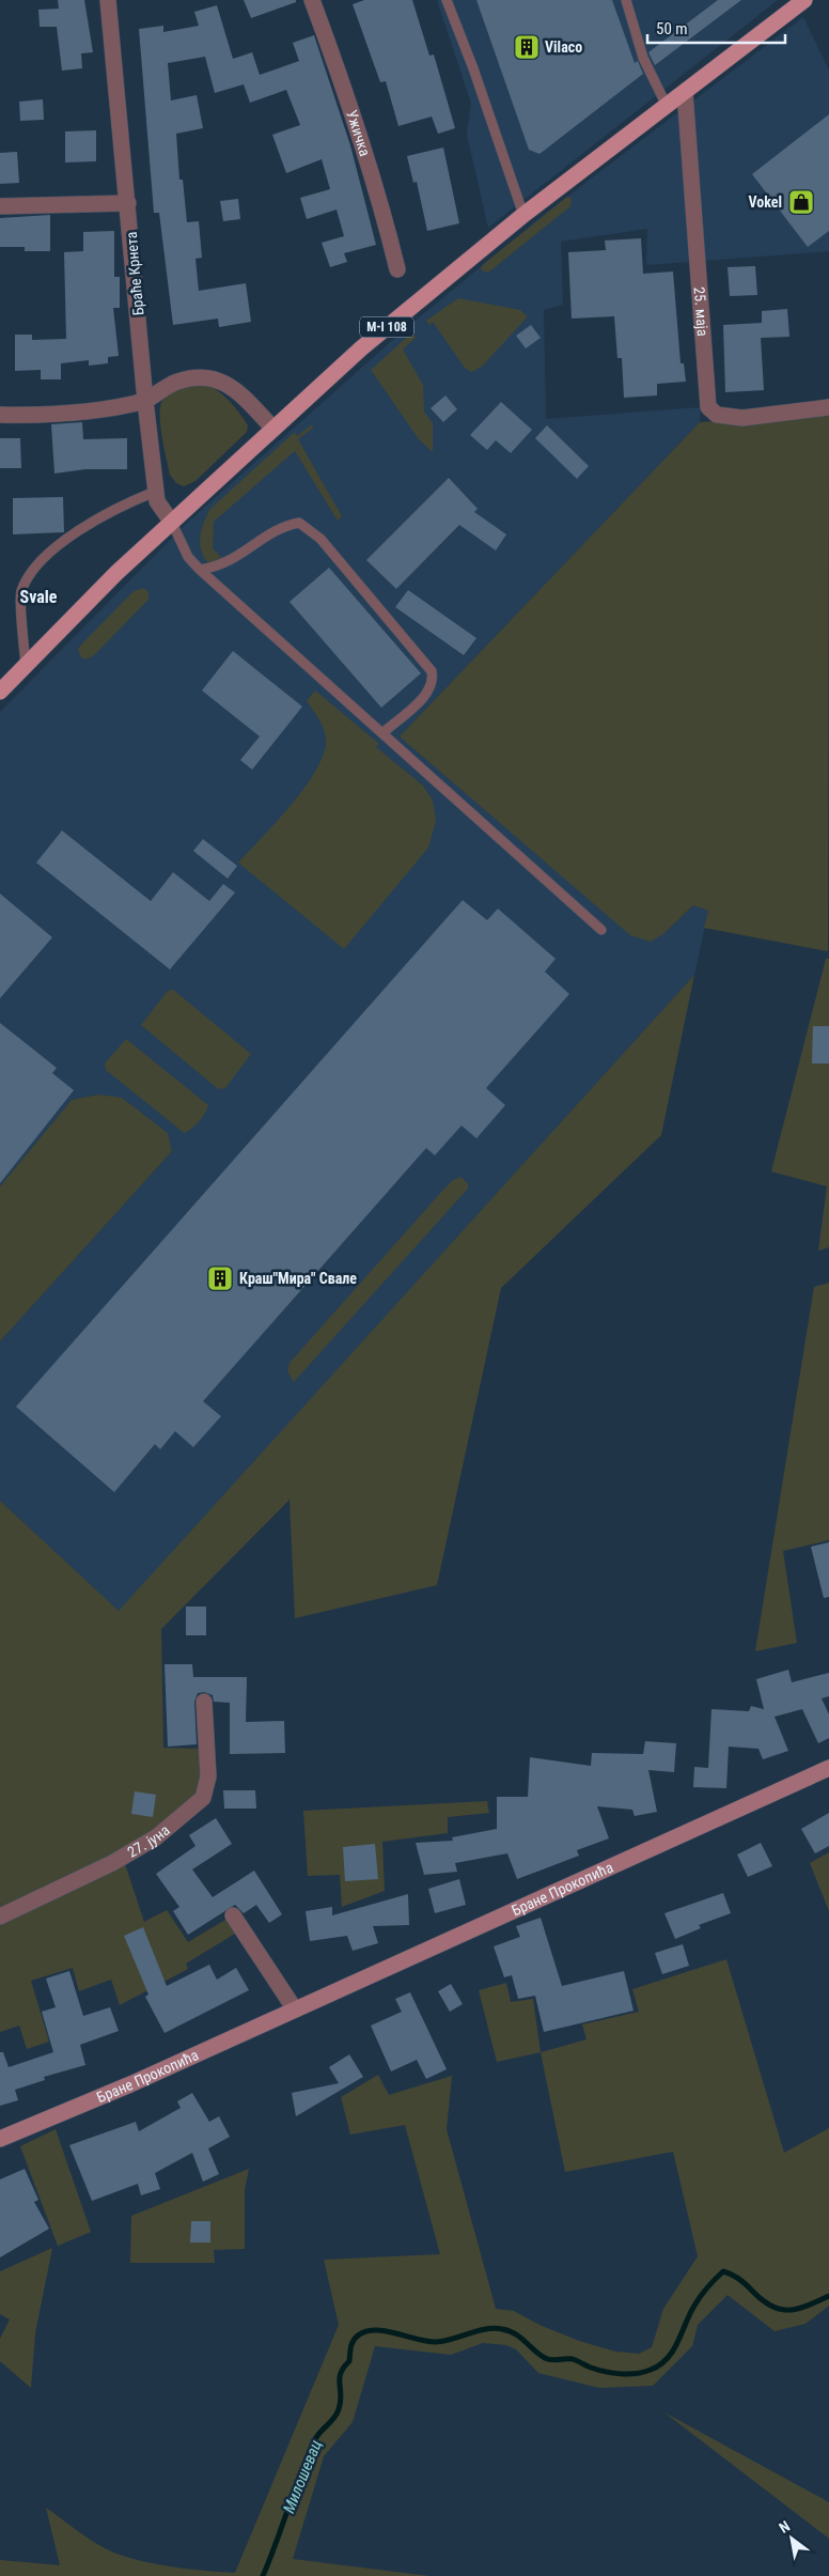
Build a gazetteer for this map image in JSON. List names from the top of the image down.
{
  "streets": {
    "main road": ["M-I 108"],
    "street": [
      "Ужичка",
      "Браће Крнета",
      "25. маја",
      "27. јуна",
      "Бране Прокопића"
    ]
  },
  "crossings": [
    ["25. маја", "M-I 108"]
  ],
  "districts": ["Svale"],
  "water": ["Милошевац"],
  "places": {
    "building": ["Vilaco", "Краш\"Мира\" Свале"],
    "shop": ["Vokel"]
  },
  "scale_bar": "50 m",
  "north": "top left"
}
